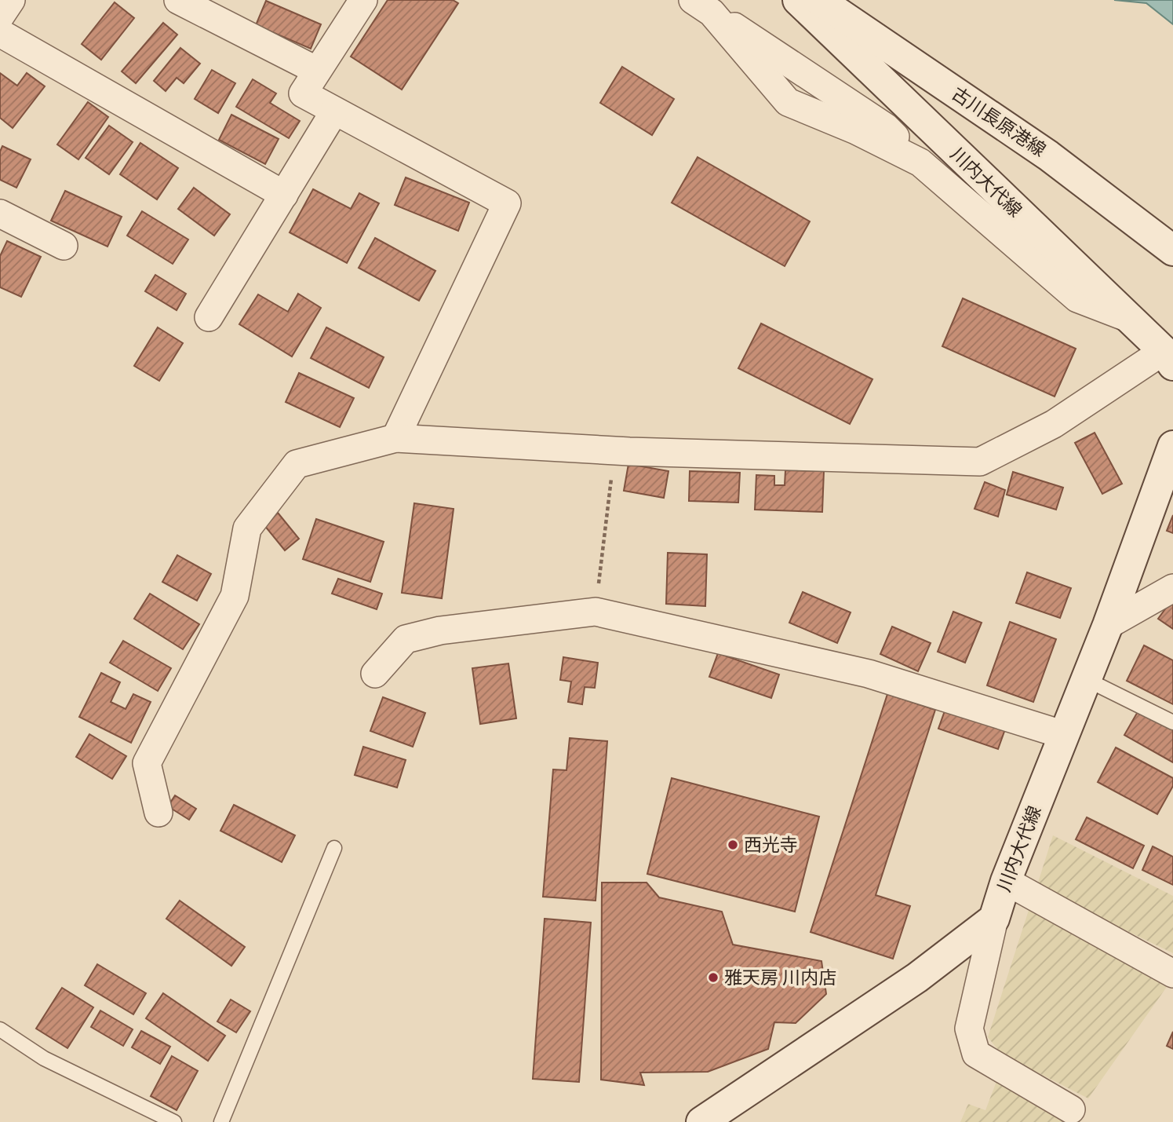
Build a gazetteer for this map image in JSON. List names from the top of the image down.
{
  "streets": {
    "main road": ["古川長原港線", "川内大代線"]
  },
  "places": ["西光寺", "雅天房 川内店"]
}
